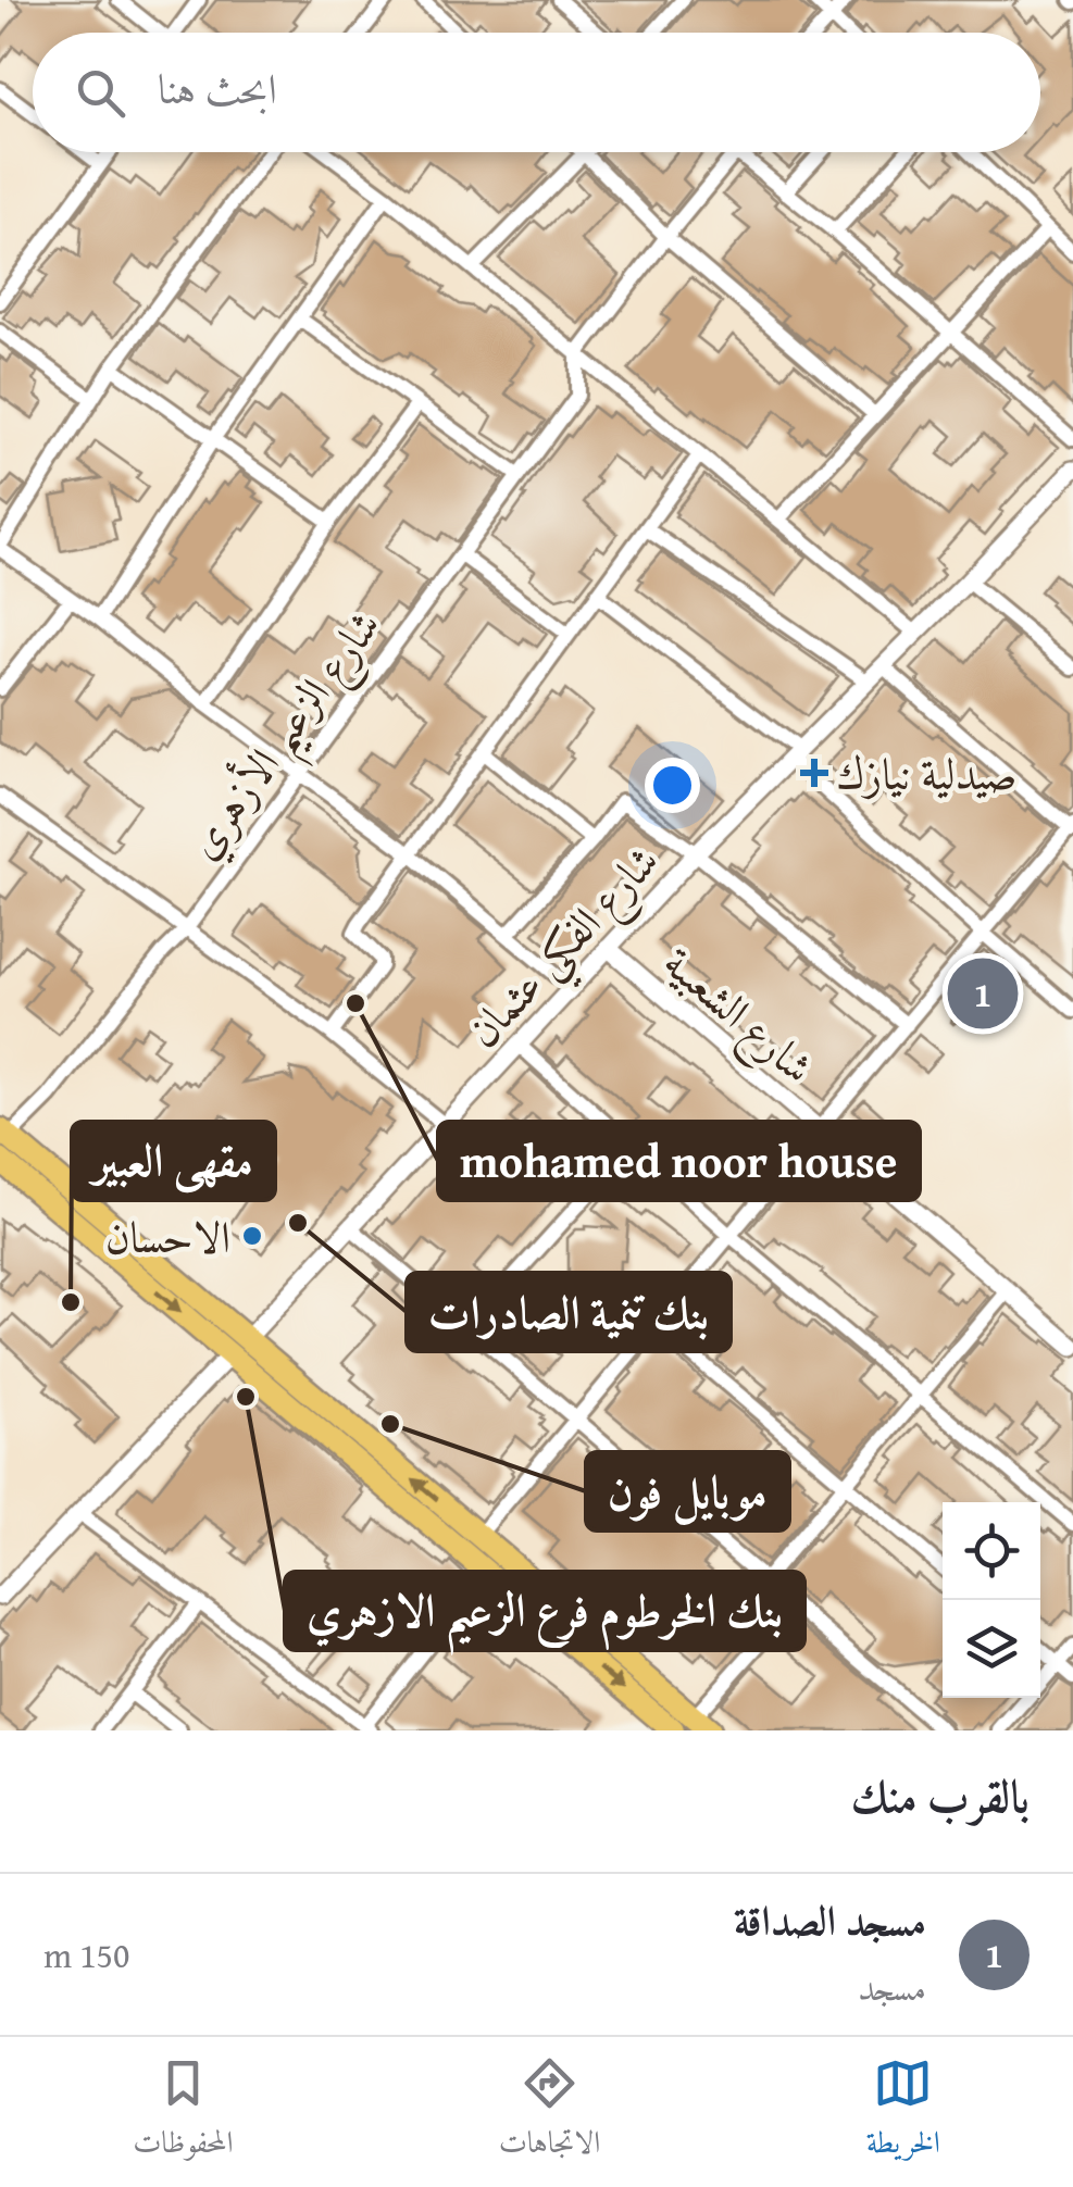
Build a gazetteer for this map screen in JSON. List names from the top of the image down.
{
  "streets": {
    "main road": ["شارع الزعيم الأزهري"],
    "street": ["شارع الفكي عثمان", "شارع الشعبية"]
  },
  "crossings": [
    ["شارع الزعيم الأزهري", "شارع الفكي عثمان"],
    ["شارع الفكي عثمان", "شارع الشعبية"]
  ],
  "places": {
    "health": ["صيدلية نيازك"],
    "other": [
      "mohamed noor house",
      "بنك تنمية الصادرات",
      "الاحسان",
      "مقهى العبير",
      "بنك الخرطوم فرع الزعيم الازهري",
      "موبايل فون"
    ]
  },
  "page": {
    "search": "ابحث هنا",
    "pins": "1",
    "heading": "بالقرب منك",
    "list": [
      {
        "mark": "1",
        "name": "مسجد الصداقة",
        "note": "مسجد",
        "value": "150 m"
      }
    ],
    "nav": ["الخريطة", "الاتجاهات", "المحفوظات"]
  }
}
